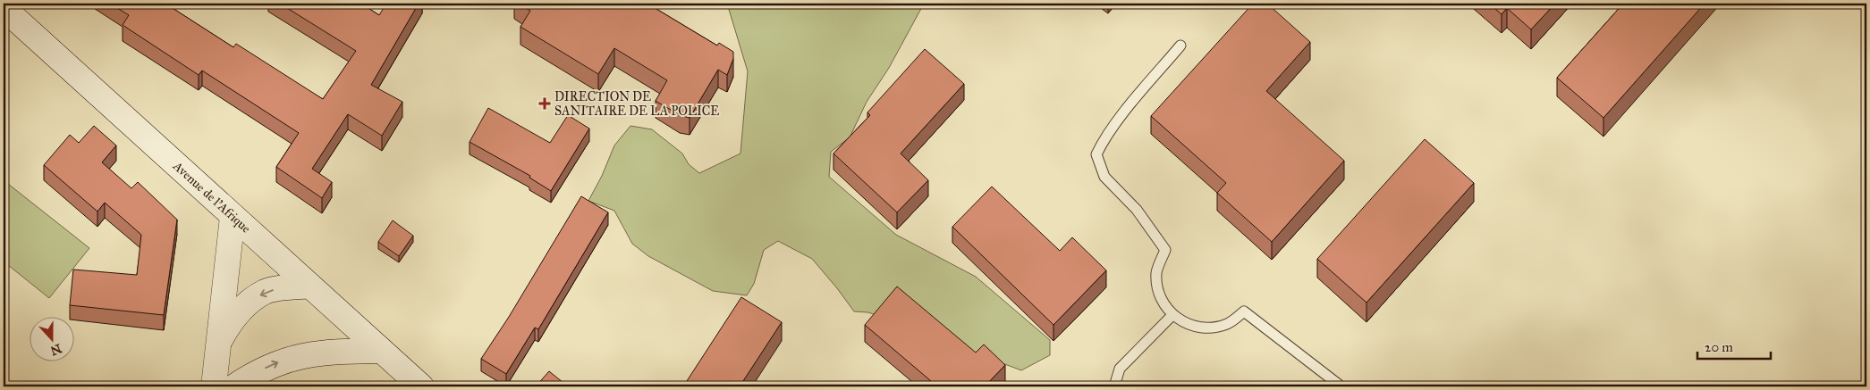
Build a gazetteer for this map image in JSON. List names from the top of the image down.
{
  "streets": {
    "main road": ["Avenue de l'Afrique"]
  },
  "places": {
    "health": ["DIRECTION DE SANITAIRE DE LA POLICE"]
  },
  "scale_bar": "20 m",
  "north": "bottom"
}
